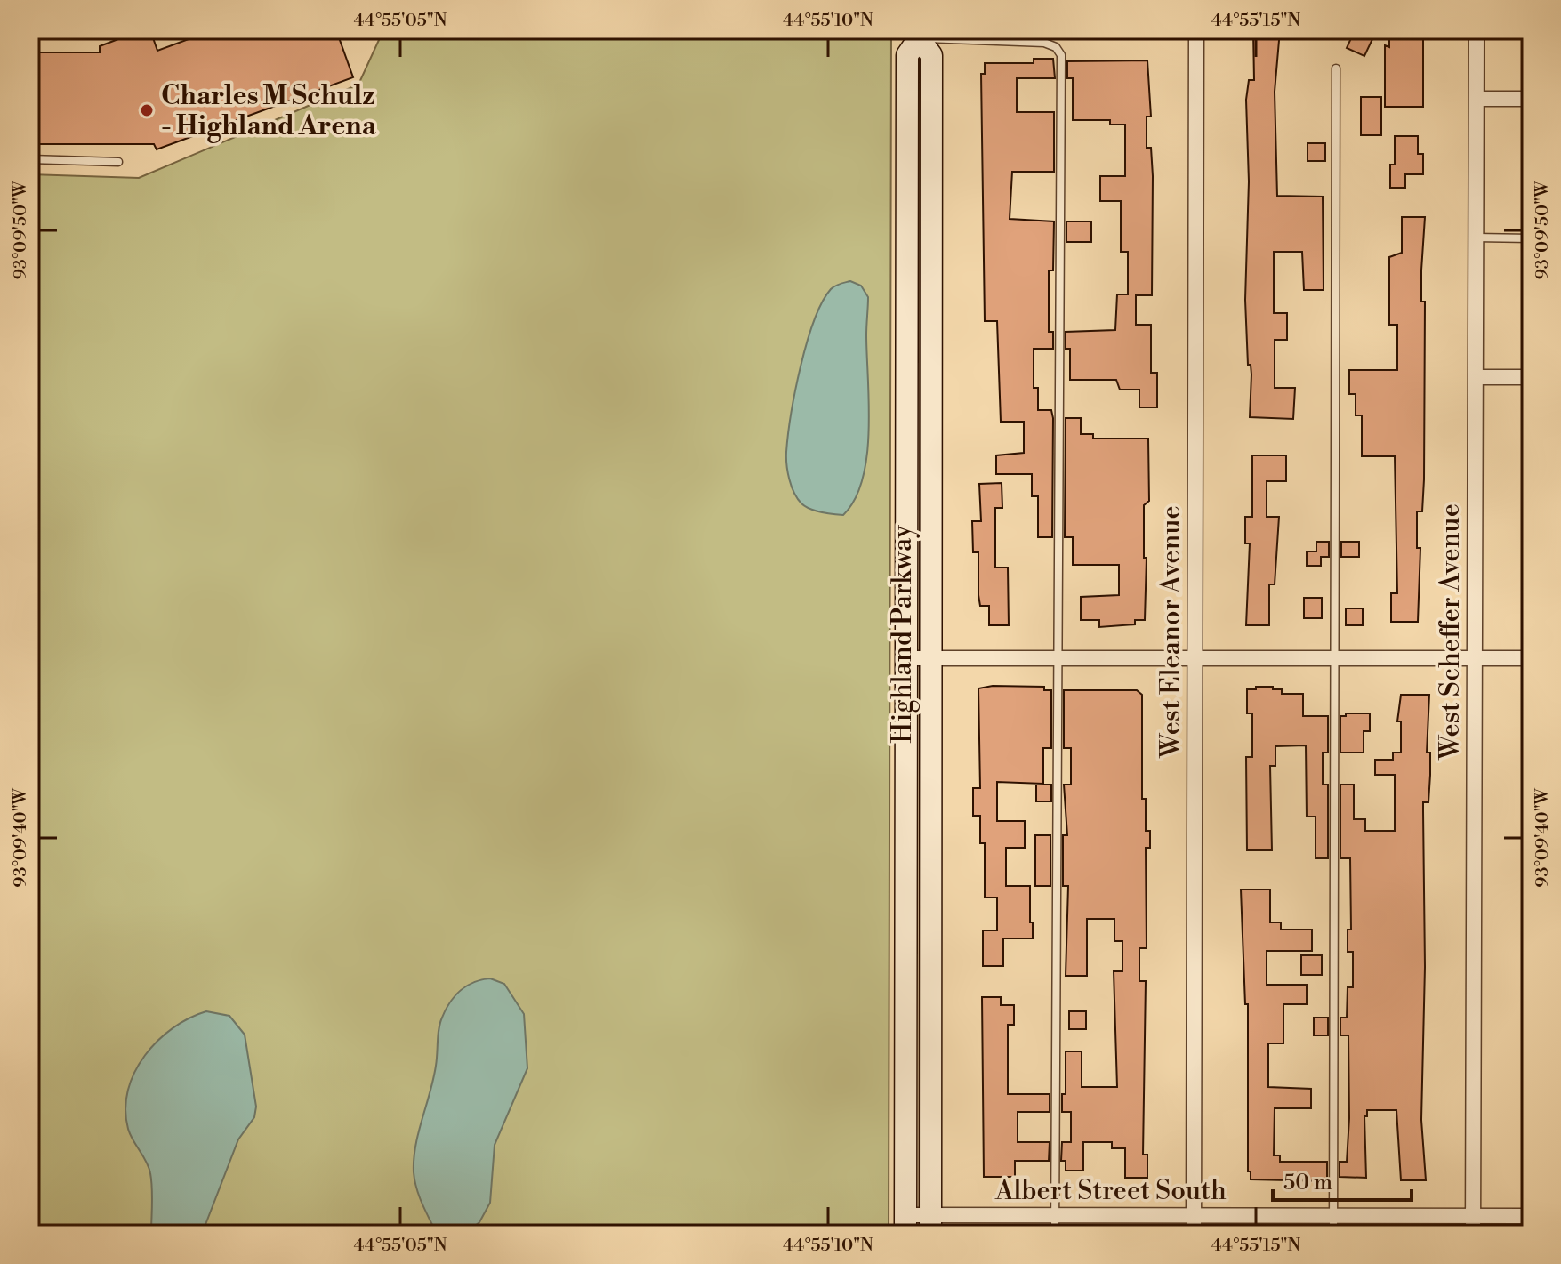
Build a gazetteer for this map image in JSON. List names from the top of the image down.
{
  "streets": {
    "street": [
      "West Eleanor Avenue",
      "West Scheffer Avenue",
      "Highland Parkway",
      "Albert Street South"
    ]
  },
  "crossings": [
    ["West Eleanor Avenue", "Albert Street South"],
    ["West Scheffer Avenue", "Albert Street South"],
    ["Highland Parkway", "Albert Street South"]
  ],
  "places": ["Charles M Schulz - Highland Arena"],
  "scale_bar": "50 m",
  "coordinates": [
    "44°55'05\"N",
    "44°55'10\"N",
    "44°55'15\"N",
    "93°09'50\"W",
    "93°09'40\"W"
  ]
}
